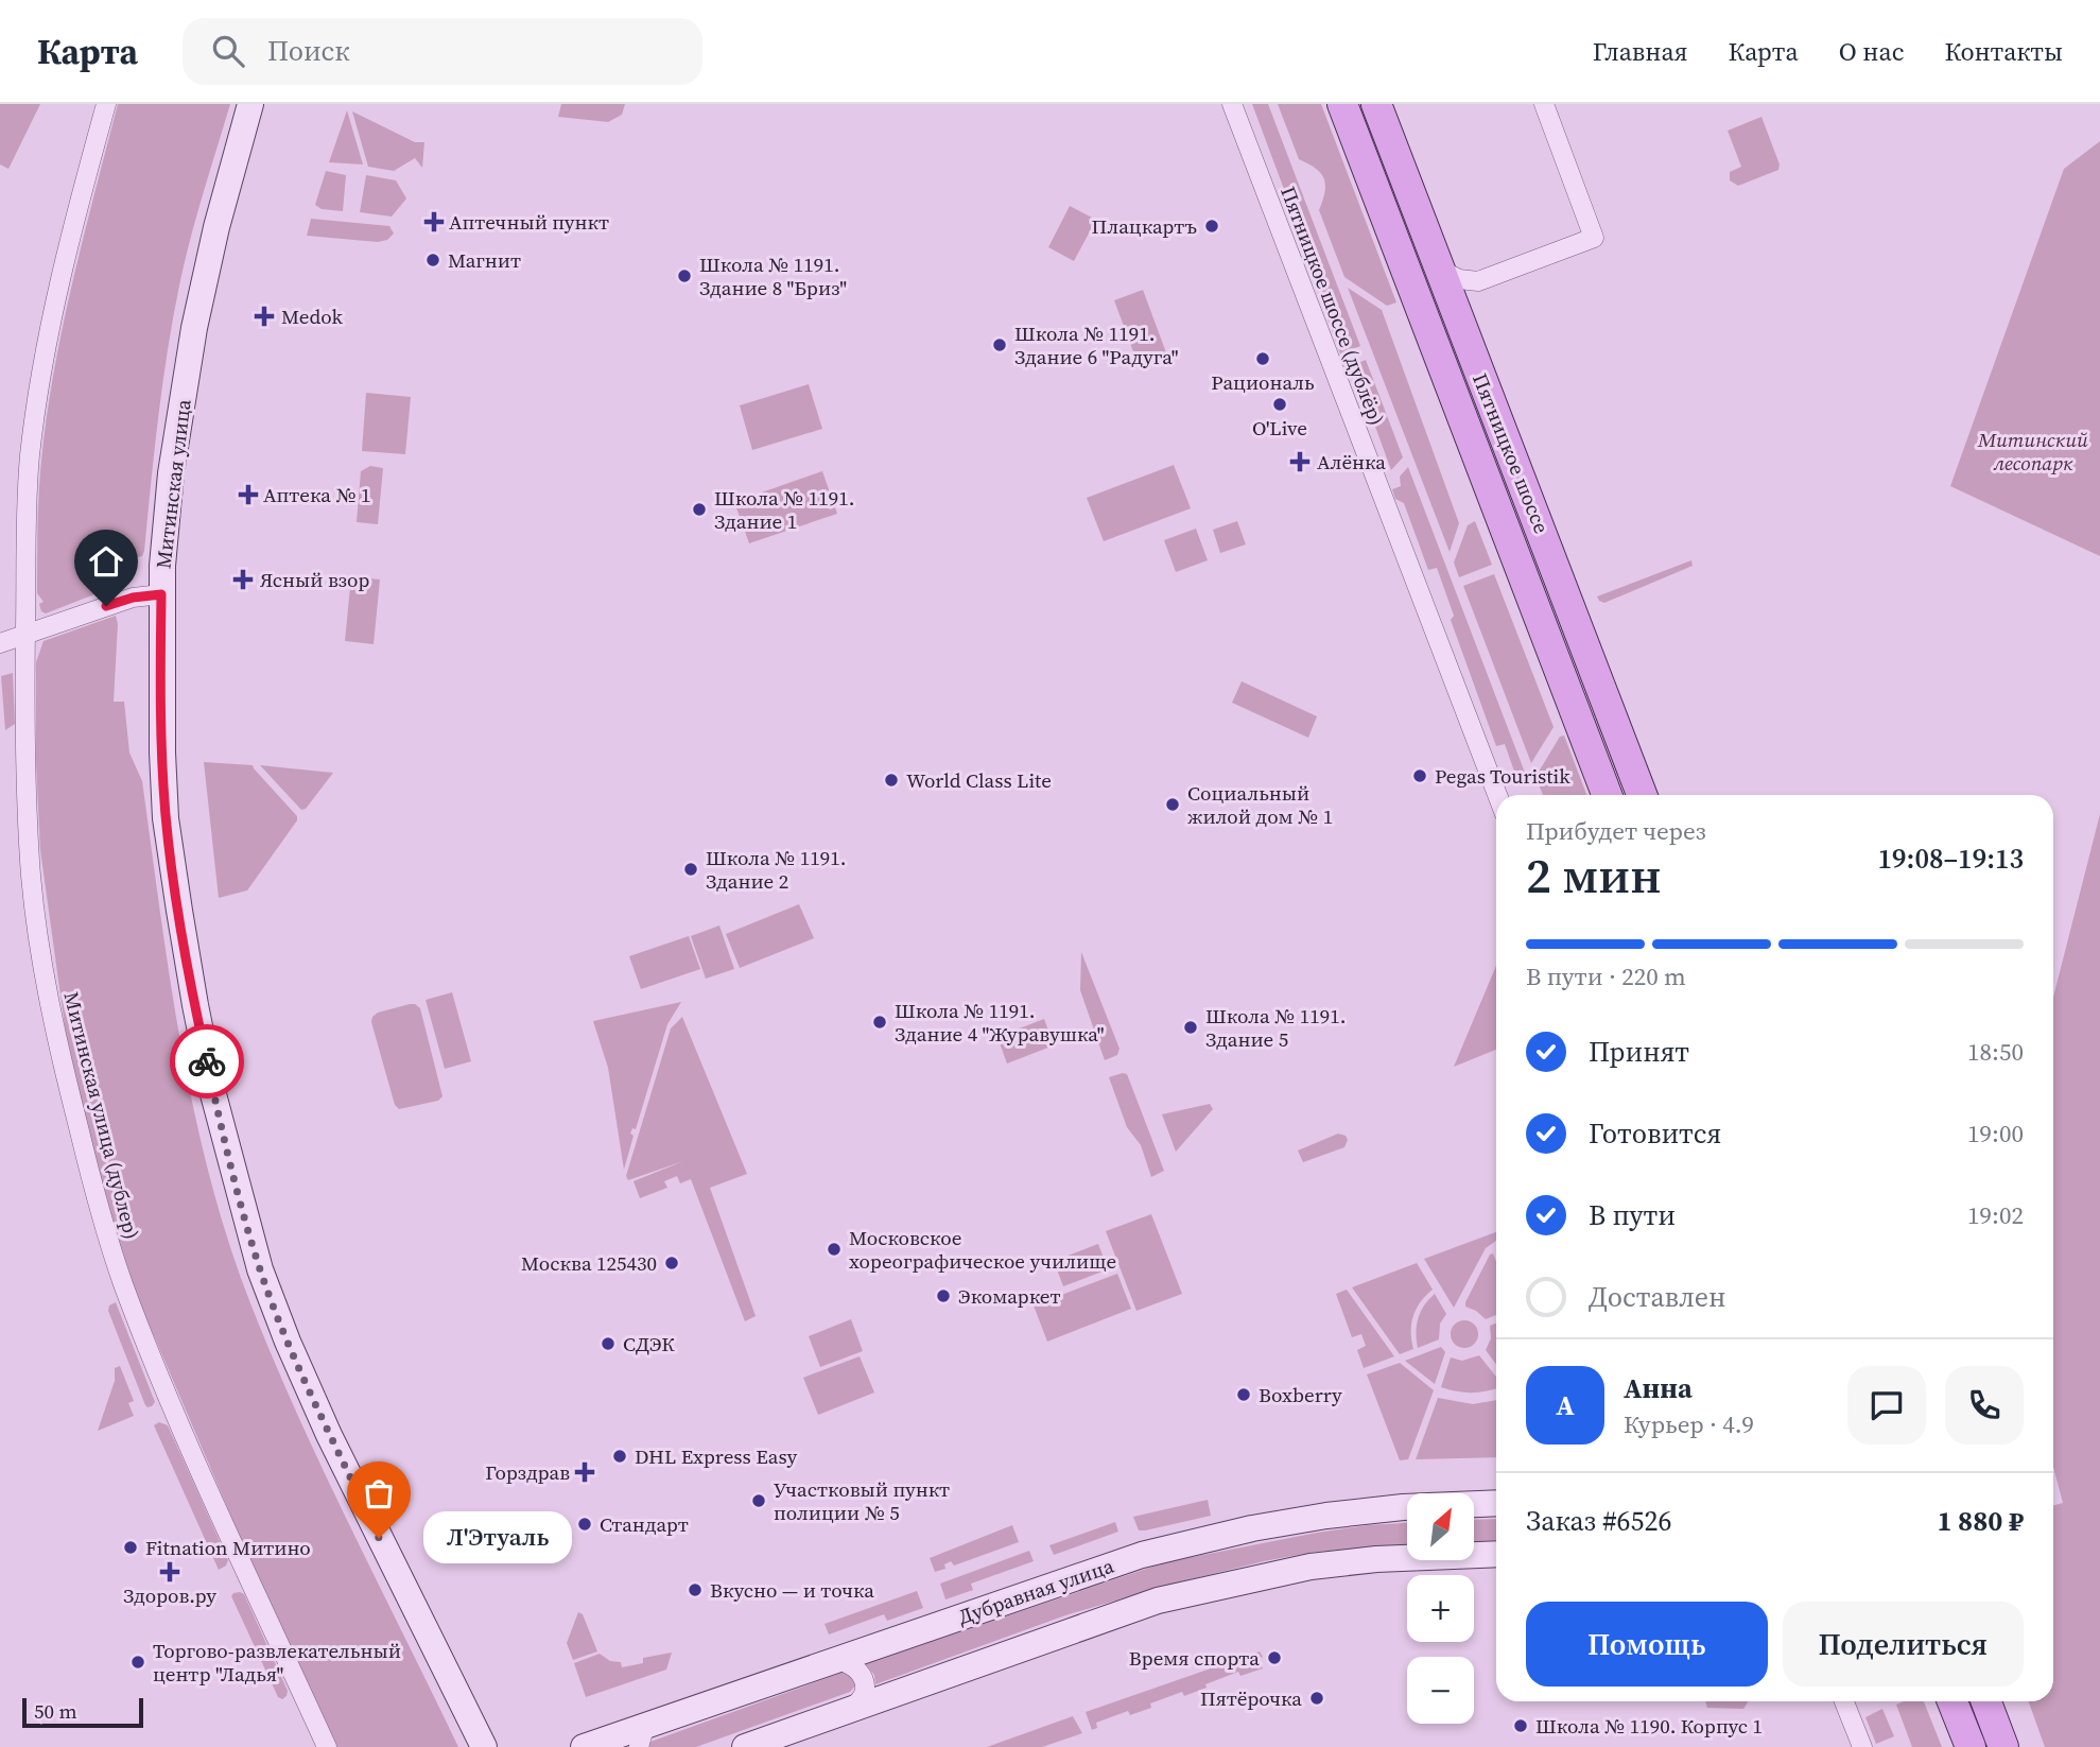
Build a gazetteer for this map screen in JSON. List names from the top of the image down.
{
  "streets": {
    "main road": ["Пятницкое шоссе", "Митинская улица", "Дубравная улица"],
    "street": ["Пятницкое шоссе (дублёр)", "Митинская улица (дублер)"]
  },
  "parks": ["Митинский лесопарк"],
  "places": {
    "health": [
      "Аптечный пункт",
      "Medok",
      "Алёнка",
      "Аптека № 1",
      "Ясный взор",
      "Горздрав",
      "Здоров.ру"
    ],
    "other": [
      "Плацкартъ",
      "Магнит",
      "Школа № 1191. Здание 8 \"Бриз\"",
      "Школа № 1191. Здание 6 \"Радуга\"",
      "Рациональ",
      "O'Live",
      "Школа № 1191. Здание 1",
      "Pegas Touristik",
      "World Class Lite",
      "Социальный жилой дом № 1",
      "Школа № 1191. Здание 2",
      "Школа № 1191. Здание 4 \"Журавушка\"",
      "Школа № 1191. Здание 5",
      "Московское хореографическое училище",
      "Москва 125430",
      "Экомаркет",
      "СДЭК",
      "Boxberry",
      "DHL Express Easy",
      "Участковый пункт полиции № 5",
      "Стандарт",
      "Л'Этуаль",
      "Fitnation Митино",
      "Вкусно — и точка",
      "Время спорта",
      "Торгово-развлекательный центр \"Ладья\"",
      "Пятёрочка",
      "Школа № 1190. Корпус 1"
    ]
  },
  "scale_bar": "50 m",
  "north": "top right",
  "page": {
    "header": "Карта",
    "search": "Поиск",
    "nav": [
      "Главная",
      "Карта",
      "О нас",
      "Контакты"
    ],
    "heading": ["2 мин", "Прибудет через", "19:08–19:13"],
    "panel": [
      "Анна",
      "Курьер · 4.9",
      "Заказ #6526",
      "1 880 ₽"
    ],
    "bar": "В пути · 220 m",
    "list": [
      ["Принят", "18:50"],
      ["Готовится", "19:00"],
      ["В пути", "19:02"],
      "Доставлен"
    ],
    "round": "А",
    "map_buttons": ["+", "−"],
    "bubble": "Л'Этуаль",
    "buttons": ["Помощь", "Поделиться"],
    "scale": "50 m"
  }
}
